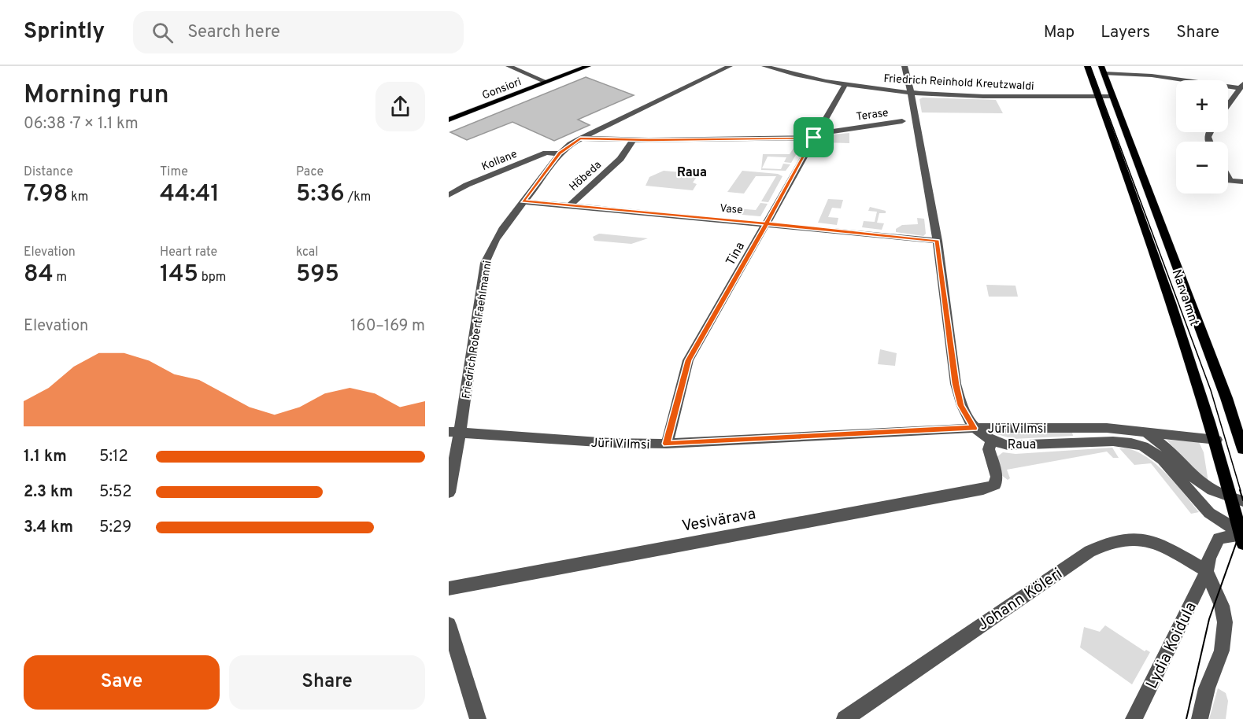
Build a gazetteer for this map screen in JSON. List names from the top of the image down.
{
  "streets": {
    "main road": ["Gonsiori", "Narva mnt"],
    "street": [
      "Friedrich Reinhold Kreutzwaldi",
      "Terase",
      "Kollane",
      "Hõbeda",
      "Vase",
      "Tina",
      "Friedrich Robert Faehlmanni",
      "Jüri Vilmsi",
      "Raua",
      "Vesivärava",
      "Johann Köleri",
      "Lydia Koidula"
    ]
  },
  "crossings": [
    ["Friedrich Reinhold Kreutzwaldi", "Tina"],
    ["Friedrich Reinhold Kreutzwaldi", "Narva mnt"],
    ["Friedrich Reinhold Kreutzwaldi", "Raua"],
    ["Terase", "Hõbeda"],
    ["Terase", "Tina"],
    ["Terase", "Friedrich Robert Faehlmanni"],
    ["Kollane", "Friedrich Robert Faehlmanni"],
    ["Hõbeda", "Vase"],
    ["Vase", "Tina"],
    ["Vase", "Friedrich Robert Faehlmanni"],
    ["Vase", "Raua"],
    ["Tina", "Jüri Vilmsi"],
    ["Narva mnt", "Jüri Vilmsi"],
    ["Narva mnt", "Raua"],
    ["Narva mnt", "Lydia Koidula"],
    ["Friedrich Robert Faehlmanni", "Jüri Vilmsi"],
    ["Jüri Vilmsi", "Raua"],
    ["Raua", "Vesivärava"],
    ["Raua", "Lydia Koidula"],
    ["Johann Köleri", "Lydia Koidula"]
  ],
  "districts": ["Raua"],
  "page": {
    "header": "Sprintly",
    "search": "Search here",
    "nav": ["Map", "Layers", "Share"],
    "heading": ["Morning run", "06:38 · 7 × 1.1 km"],
    "map_buttons": ["+", "−"],
    "stats": [
      ["Distance", "7.98 km"],
      ["Time", "44:41"],
      ["Pace", "5:36 /km"],
      ["Elevation", "84 m"],
      ["Heart rate", "145 bpm"],
      ["kcal", "595"]
    ],
    "chart": ["Elevation", "160–169 m"],
    "list": [
      {
        "name": "1.1 km",
        "note": "5:12"
      },
      {
        "name": "2.3 km",
        "note": "5:52"
      },
      {
        "name": "3.4 km",
        "note": "5:29"
      }
    ],
    "buttons": ["Save", "Share"]
  }
}
